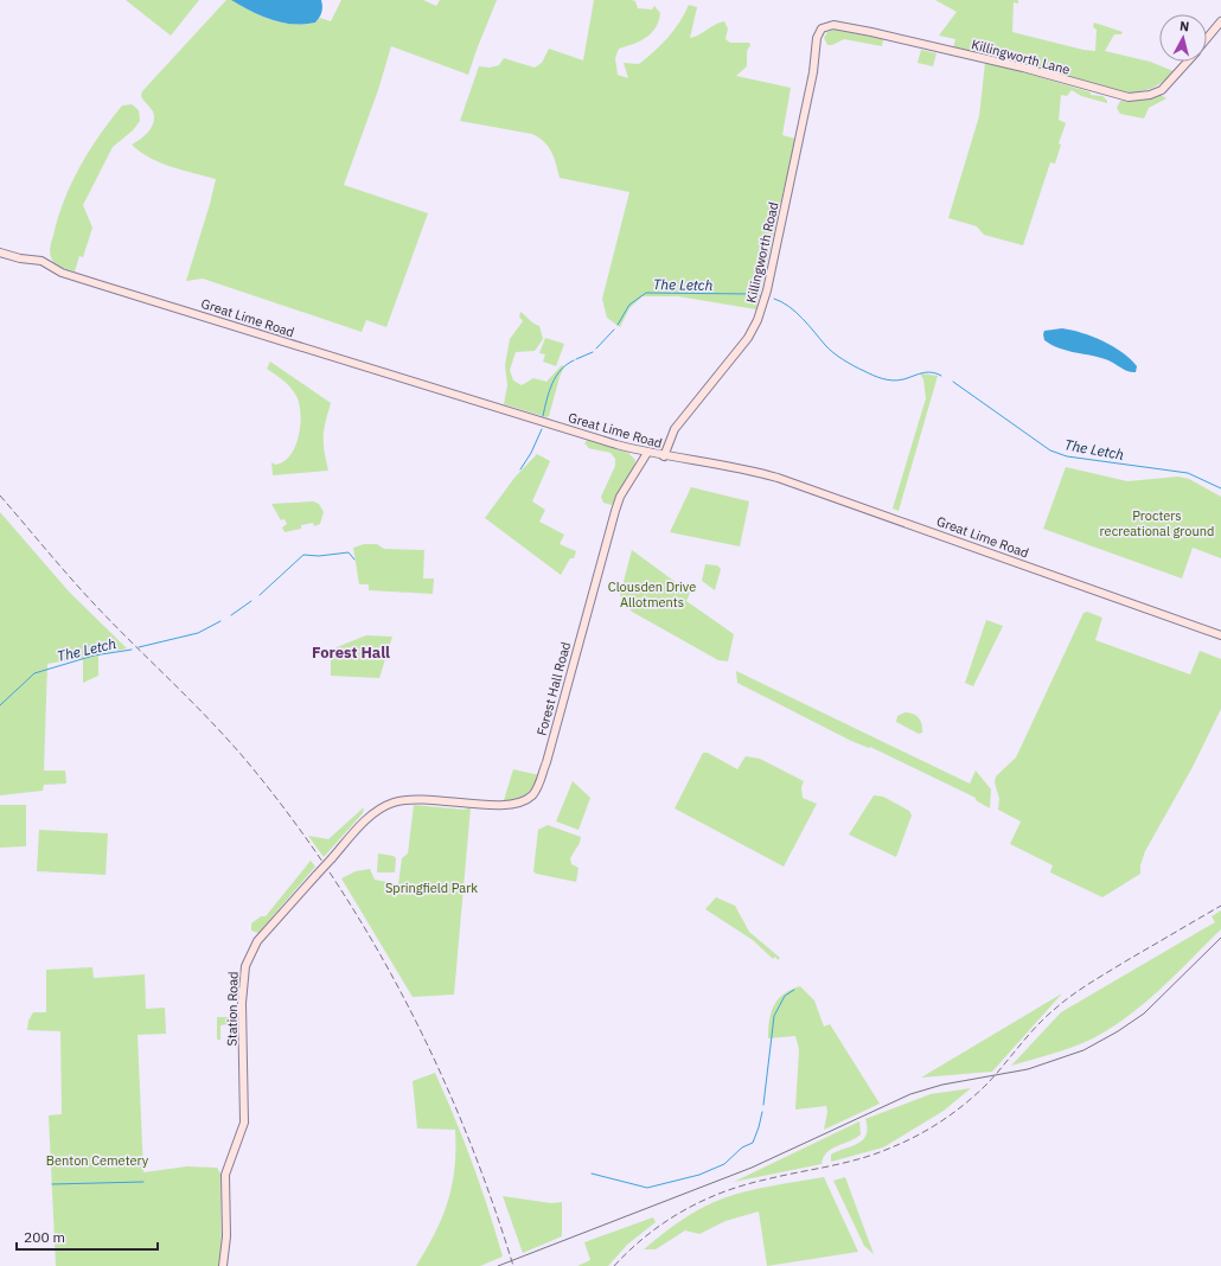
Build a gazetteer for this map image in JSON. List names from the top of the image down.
{
  "streets": {
    "main road": [
      "Killingworth Lane",
      "Killingworth Road",
      "Great Lime Road",
      "Forest Hall Road",
      "Station Road"
    ]
  },
  "crossings": [
    ["Killingworth Lane", "Killingworth Road"],
    ["Killingworth Road", "Great Lime Road"],
    ["Great Lime Road", "Forest Hall Road"],
    ["Forest Hall Road", "Station Road"]
  ],
  "districts": ["Forest Hall"],
  "water": ["The Letch"],
  "parks": [
    "Procters recreational ground",
    "Clousden Drive Allotments",
    "Springfield Park",
    "Benton Cemetery"
  ],
  "scale_bar": "200 m",
  "north": "top"
}
